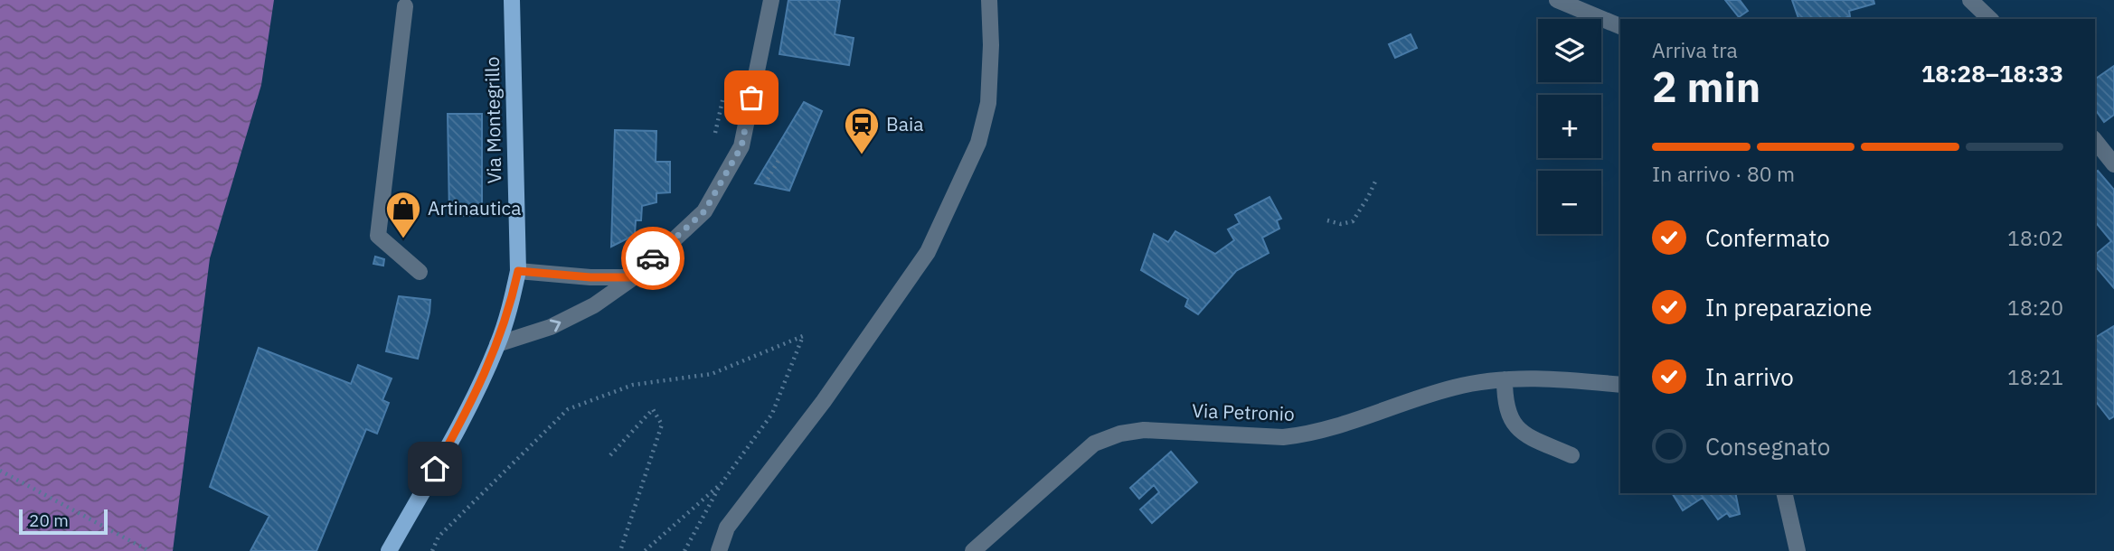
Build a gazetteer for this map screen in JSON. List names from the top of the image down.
{
  "streets": {
    "main road": ["Via Montegrillo"],
    "street": ["Via Petronio"]
  },
  "places": {
    "station": ["Baia"],
    "shop": ["Artinautica"]
  },
  "scale_bar": "20 m",
  "page": {
    "map_buttons": ["+", "−"],
    "heading": ["2 min", "Arriva tra", "18:28–18:33"],
    "bar": "In arrivo · 80 m",
    "list": [
      ["Confermato", "18:02"],
      ["In preparazione", "18:20"],
      ["In arrivo", "18:21"],
      "Consegnato"
    ],
    "scale": "20 m"
  }
}
